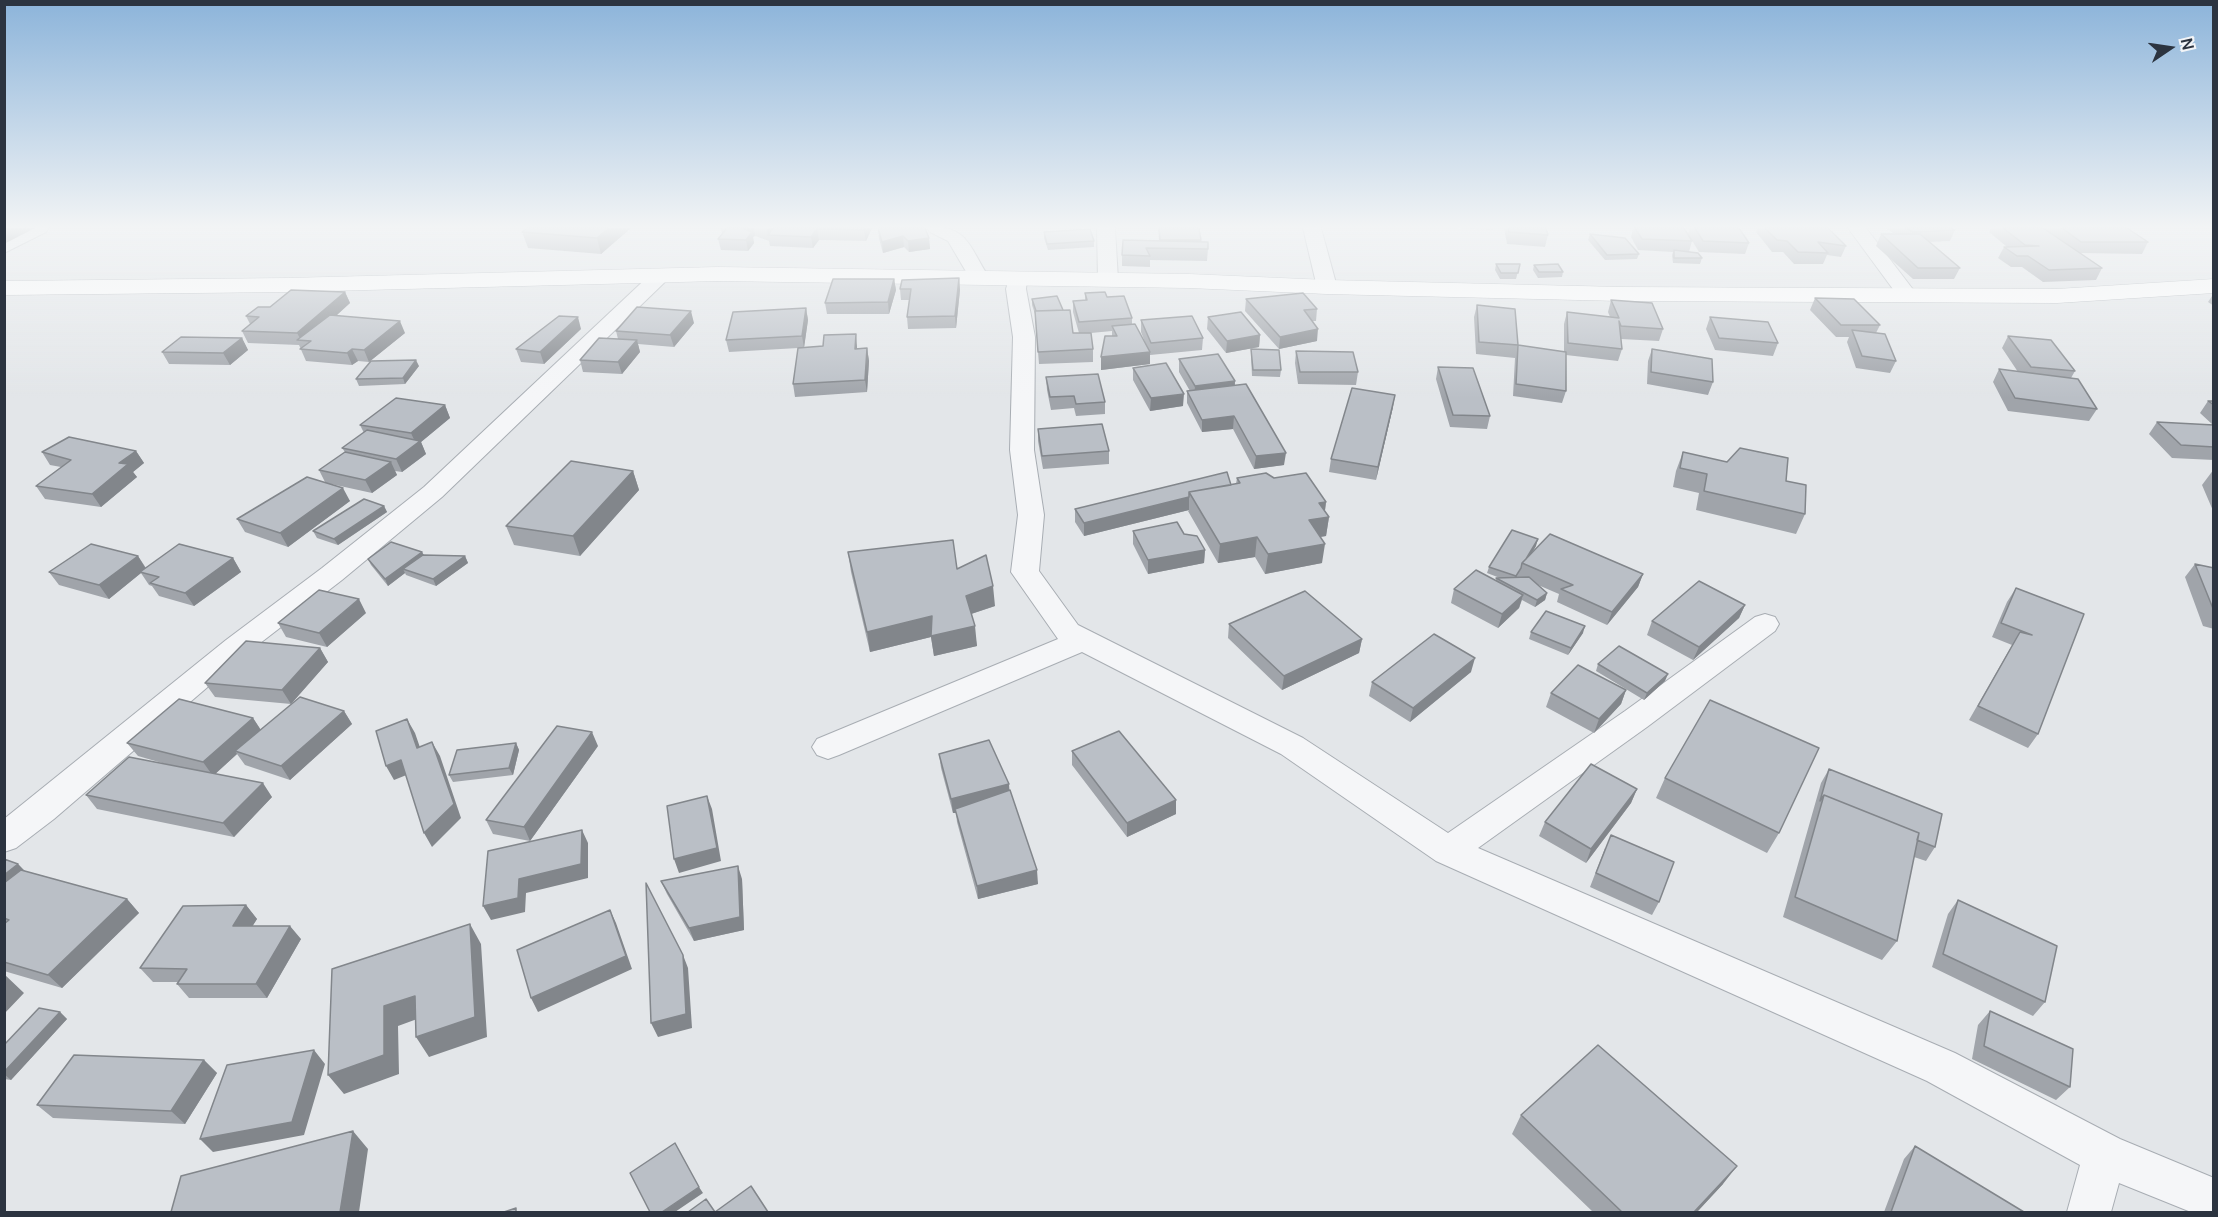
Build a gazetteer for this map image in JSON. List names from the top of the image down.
{
  "north": "right"
}
